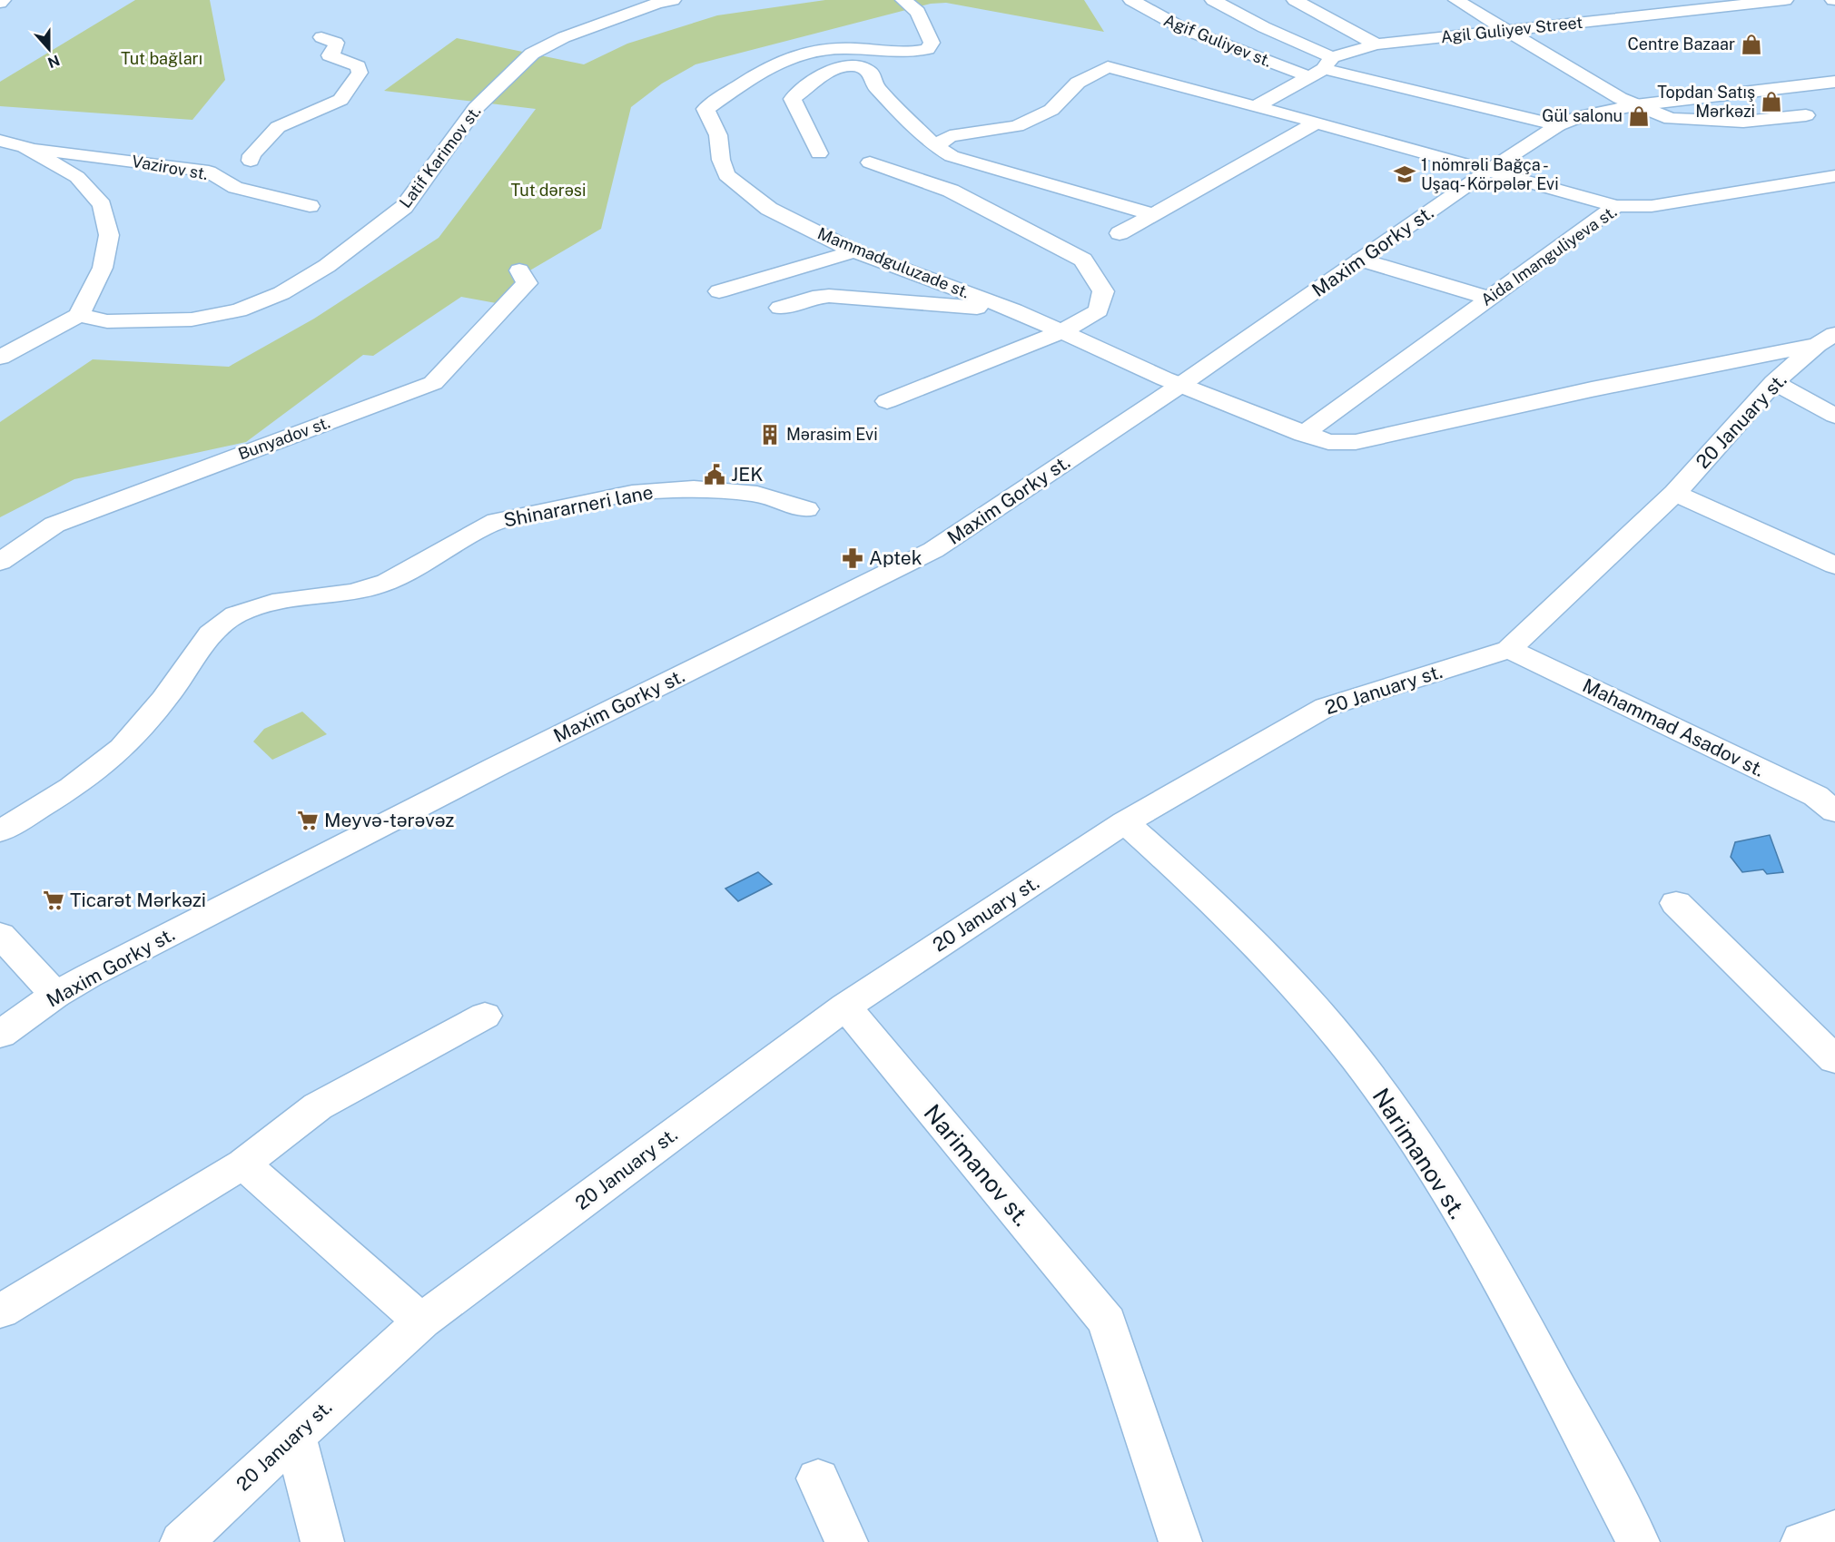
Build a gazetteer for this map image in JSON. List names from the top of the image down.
{
  "streets": {
    "street": [
      "Agil Guliyev Street",
      "Agif Guliyev st.",
      "Latif Karimov st.",
      "Vazirov st.",
      "Maxim Gorky st.",
      "Aida Imanguliyeva st.",
      "Mammadguluzade st.",
      "20 January st.",
      "Bunyadov st.",
      "Shinararneri lane",
      "Mahammad Asadov st.",
      "Narimanov st."
    ]
  },
  "crossings": [
    ["Agil Guliyev Street", "Agif Guliyev st."],
    ["Maxim Gorky st.", "Mammadguluzade st."],
    ["Maxim Gorky st.", "20 January st."],
    ["Aida Imanguliyeva st.", "20 January st."],
    ["Mammadguluzade st.", "20 January st."],
    ["20 January st.", "Mahammad Asadov st."],
    ["20 January st.", "Narimanov st."]
  ],
  "parks": ["Tut bağları", "Tut dərəsi"],
  "places": {
    "shop": ["Centre Bazaar", "Topdan Satış Mərkəzi", "Gül salonu"],
    "school or university": ["1 nömrəli Bağça - Uşaq- Körpələr Evi"],
    "building": ["Mərasim Evi"],
    "public building": ["JEK"],
    "pharmacy": ["Aptek"],
    "supermarket": ["Meyvə-tərəvəz", "Ticarət Mərkəzi"]
  },
  "north": "bottom"
}
